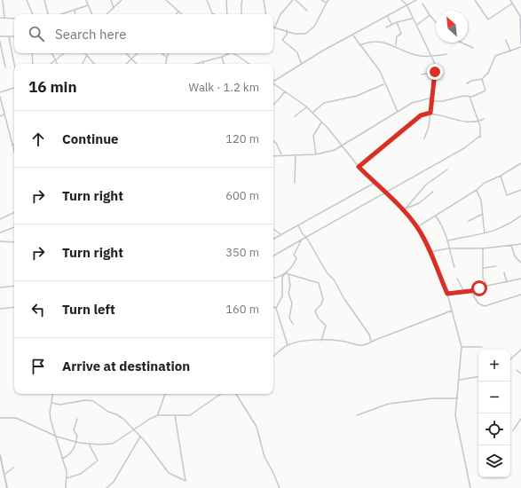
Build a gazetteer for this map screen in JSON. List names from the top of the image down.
{
  "north": "top left",
  "page": {
    "search": "Search here",
    "heading": ["16 min", "Walk · 1.2 km"],
    "list": [
      ["Continue", "120 m"],
      ["Turn right", "600 m"],
      ["Turn right", "350 m"],
      ["Turn left", "160 m"],
      "Arrive at destination"
    ],
    "map_buttons": ["+", "−"]
  }
}
